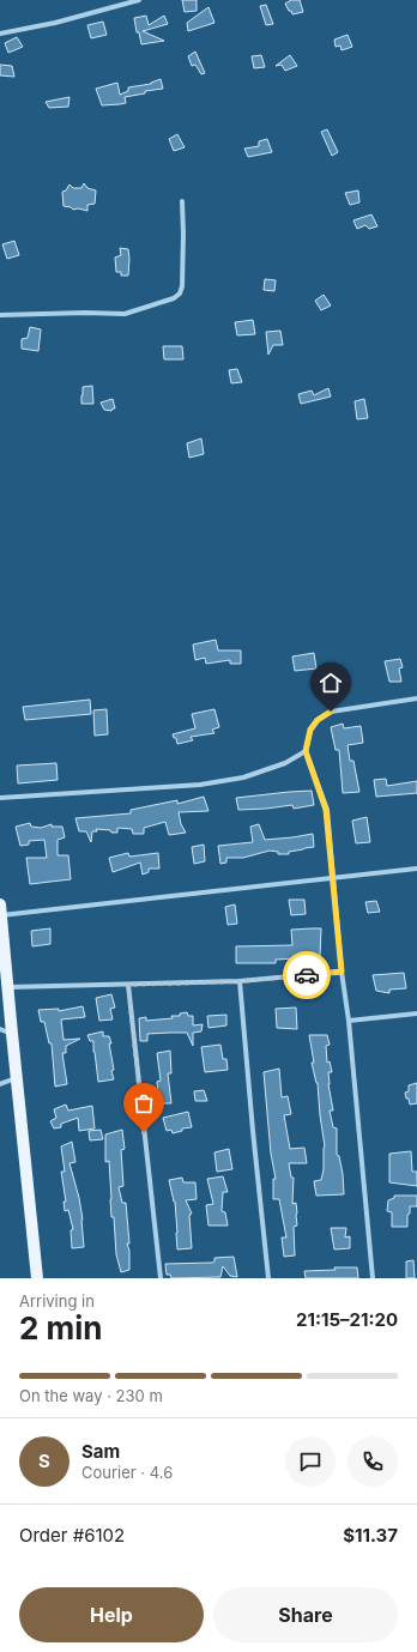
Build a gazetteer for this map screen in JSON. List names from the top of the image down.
{
  "page": {
    "heading": ["2 min", "Arriving in", "21:15–21:20"],
    "panel": [
      "Sam",
      "Courier · 4.6",
      "Order #6102",
      "$11.37"
    ],
    "bar": "On the way · 230 m",
    "round": "S",
    "buttons": ["Help", "Share"]
  }
}
